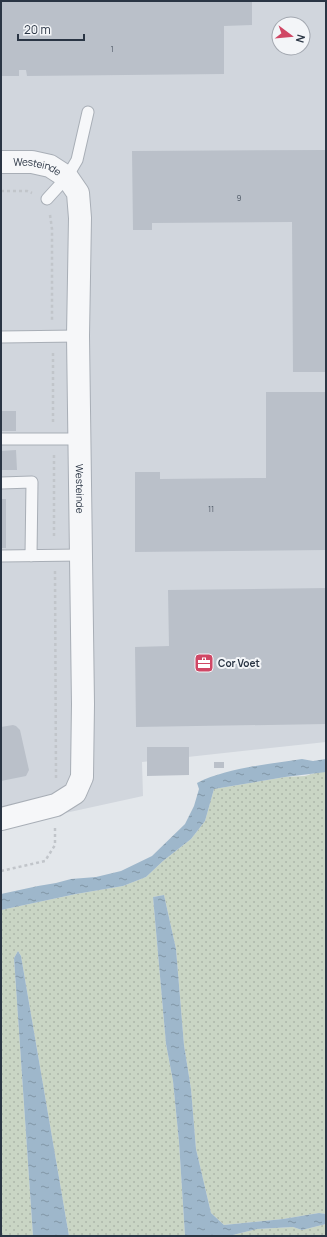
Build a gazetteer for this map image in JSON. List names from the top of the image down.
{
  "streets": {
    "street": ["Westeinde"]
  },
  "places": {
    "office": ["Cor Voet"]
  },
  "house_numbers": ["1", "9", "11"],
  "scale_bar": "20 m",
  "north": "right"
}
